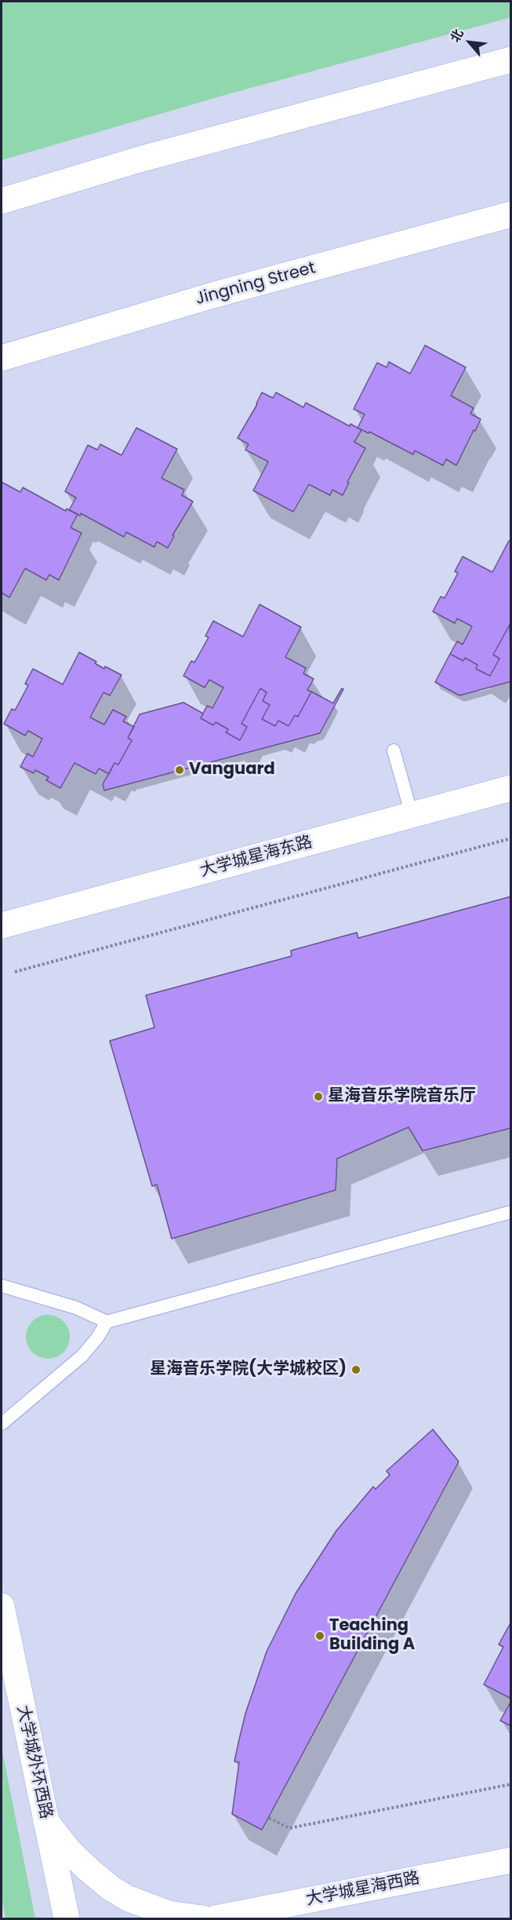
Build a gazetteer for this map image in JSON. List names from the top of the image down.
{
  "streets": {
    "street": [
      "Jingning Street",
      "大学城星海东路",
      "大学城外环西路",
      "大学城星海西路"
    ]
  },
  "places": [
    "Vanguard",
    "星海音乐学院音乐厅",
    "星海音乐学院(大学城校区)",
    "Teaching Building A"
  ],
  "north": "top left"
}
